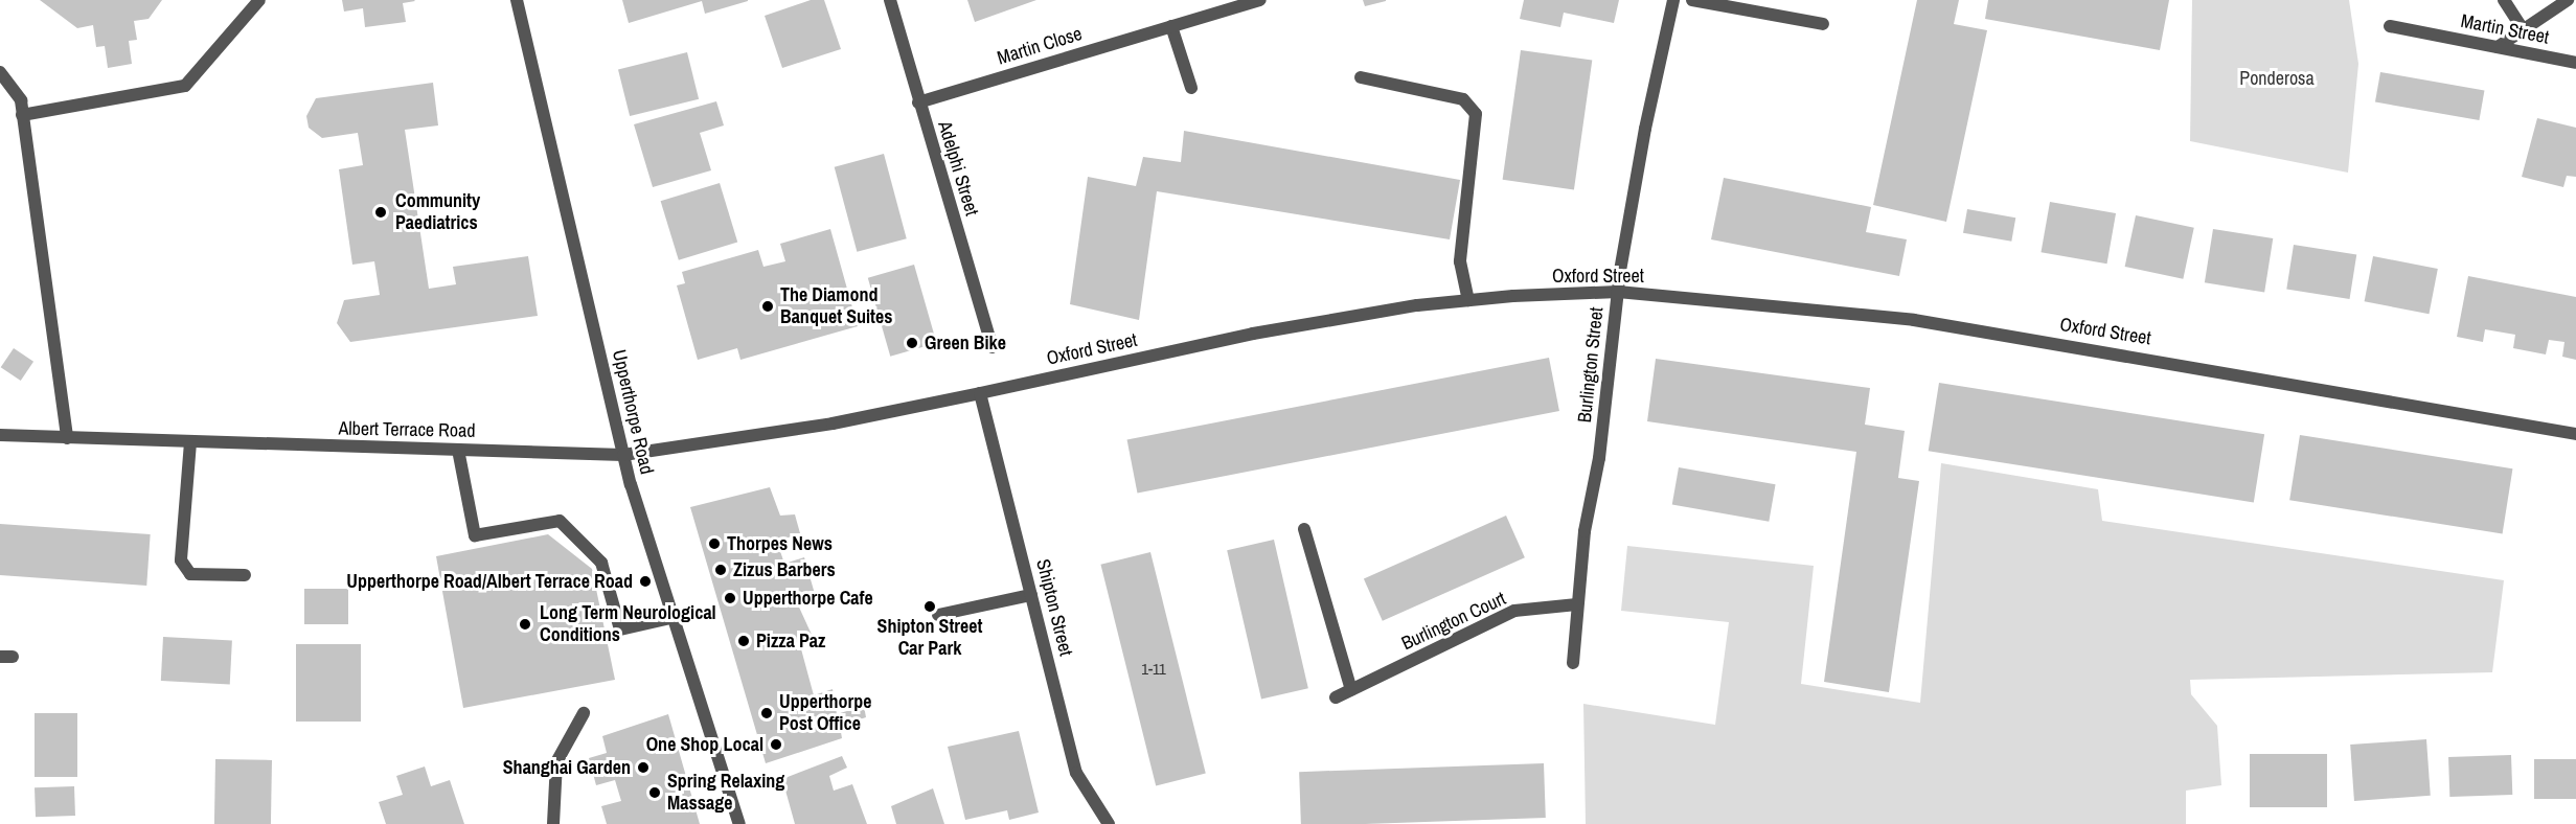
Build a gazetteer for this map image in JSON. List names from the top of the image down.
{
  "streets": {
    "street": [
      "Martin Street",
      "Martin Close",
      "Adelphi Street",
      "Oxford Street",
      "Burlington Street",
      "Upperthorpe Road",
      "Albert Terrace Road",
      "Shipton Street",
      "Burlington Court"
    ]
  },
  "crossings": [
    ["Martin Close", "Adelphi Street"],
    ["Oxford Street", "Burlington Street"],
    ["Oxford Street", "Upperthorpe Road"],
    ["Oxford Street", "Albert Terrace Road"],
    ["Oxford Street", "Shipton Street"],
    ["Burlington Street", "Burlington Court"],
    ["Upperthorpe Road", "Albert Terrace Road"]
  ],
  "parks": ["Ponderosa"],
  "places": [
    "Community Paediatrics",
    "The Diamond Banquet Suites",
    "Green Bike",
    "Thorpes News",
    "Zizus Barbers",
    "Upperthorpe Road/Albert Terrace Road",
    "Upperthorpe Cafe",
    "Shipton Street Car Park",
    "Long Term Neurological Conditions",
    "Pizza Paz",
    "Upperthorpe Post Office",
    "One Shop Local",
    "Shanghai Garden",
    "Spring Relaxing Massage"
  ],
  "house_numbers": ["1-11"]
}
